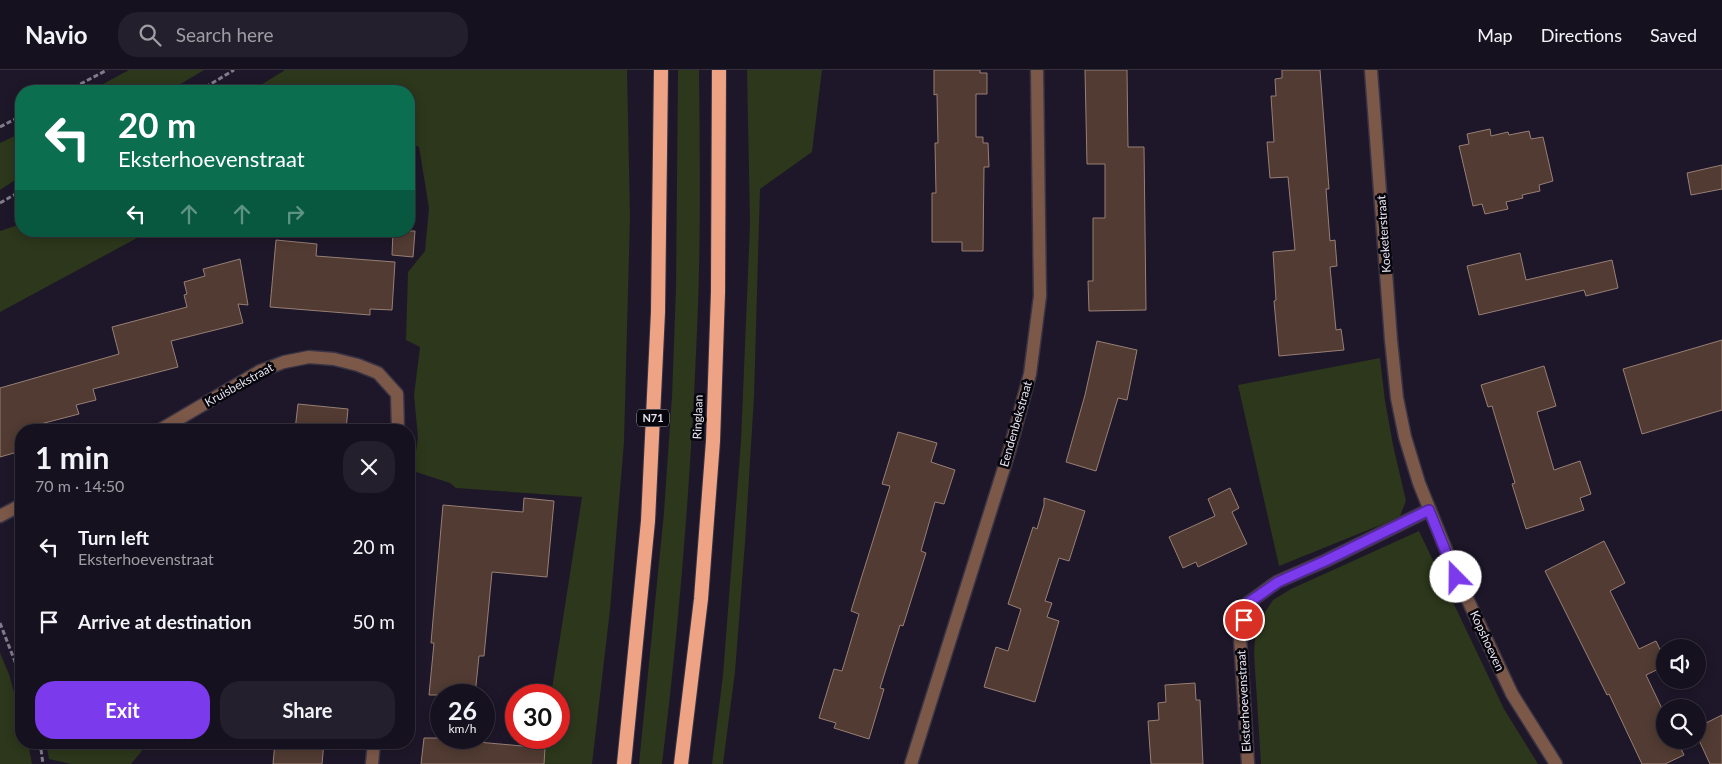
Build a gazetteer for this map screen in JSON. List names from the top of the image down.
{
  "streets": {
    "highway": ["Ringlaan", "N71"],
    "street": [
      "Koeketerstraat",
      "Kruisbekstraat",
      "Eendenbekstraat",
      "Kopshoeven",
      "Eksterhoevenstraat"
    ]
  },
  "crossings": [
    ["Koeketerstraat", "Kopshoeven"],
    ["Kopshoeven", "Eksterhoevenstraat"]
  ],
  "page": {
    "header": "Navio",
    "search": "Search here",
    "nav": ["Map", "Directions", "Saved"],
    "turn": ["20 m", "Eksterhoevenstraat"],
    "heading": ["1 min", "70 m · 14:50"],
    "list": [
      {
        "name": "Turn left",
        "note": "Eksterhoevenstraat",
        "value": "20 m"
      },
      {
        "name": "Arrive at destination",
        "value": "50 m"
      }
    ],
    "buttons": ["Exit", "Share"],
    "speed": "26 km/h",
    "limit": "30"
  }
}
